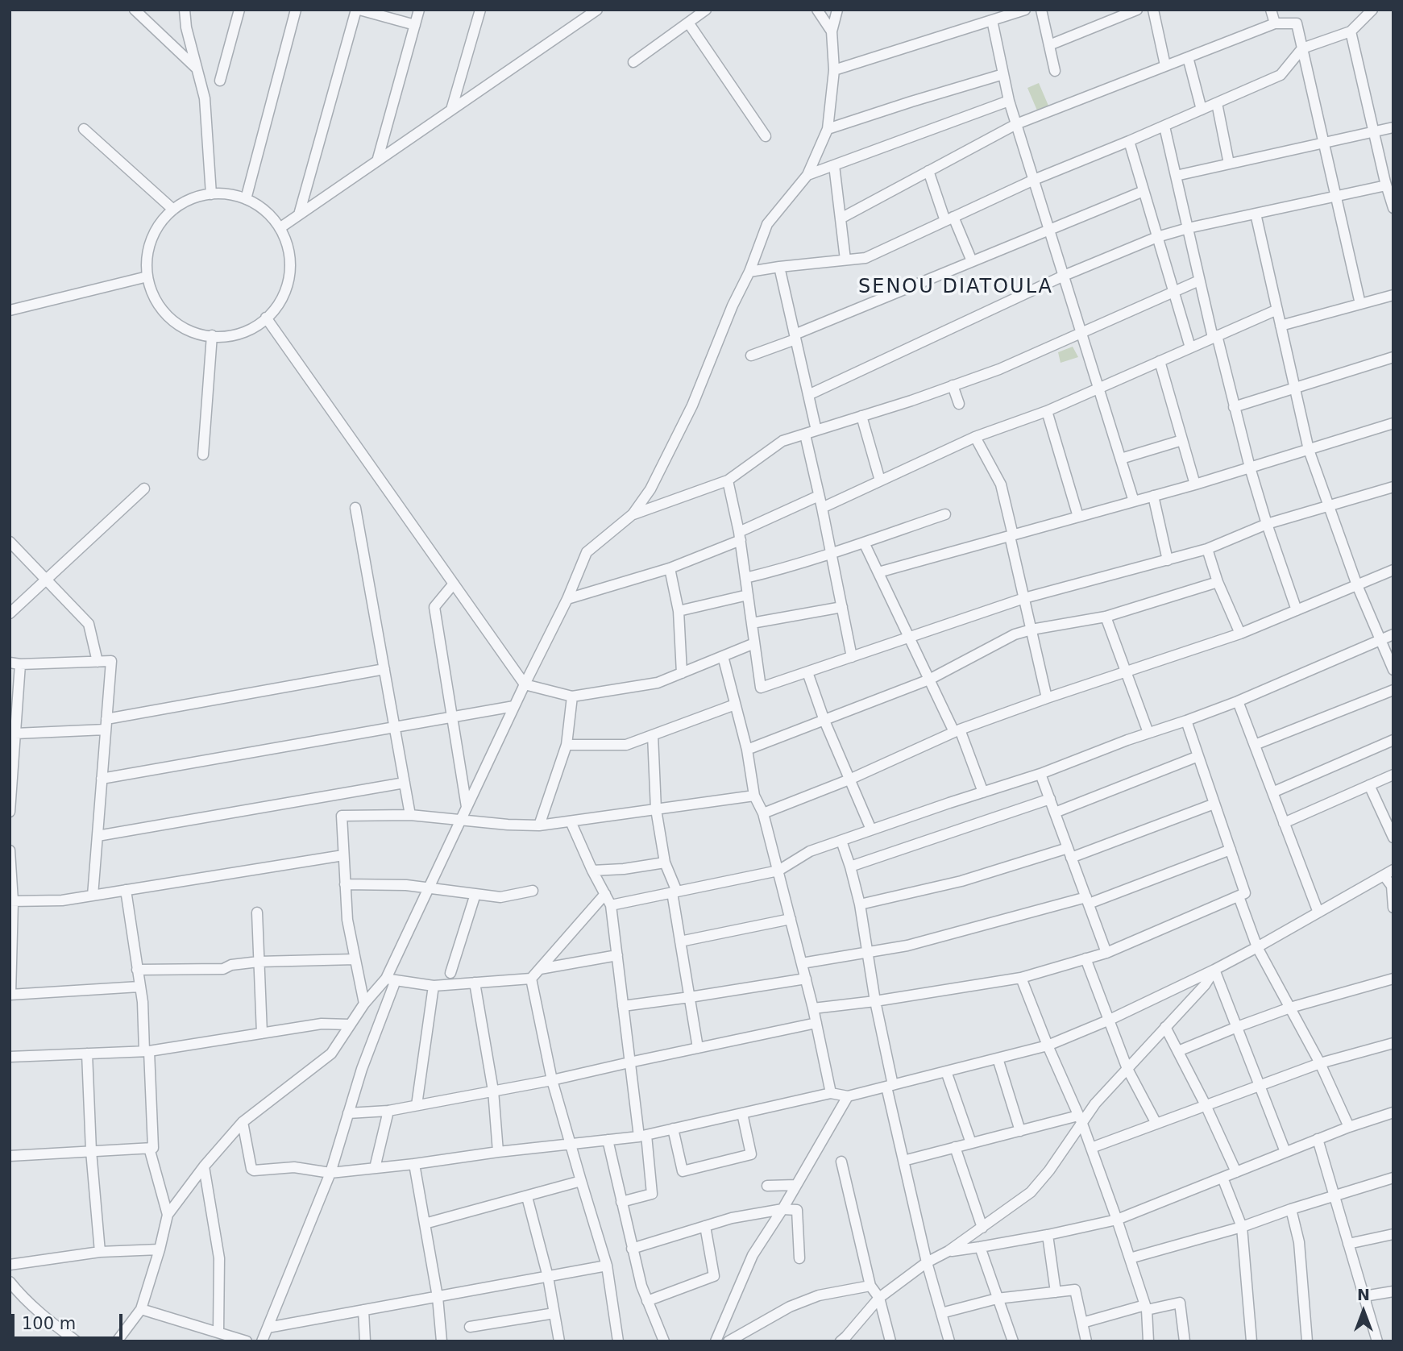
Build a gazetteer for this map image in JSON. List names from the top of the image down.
{
  "districts": ["SENOU DIATOULA"],
  "scale_bar": "100 m",
  "north": "top"
}
